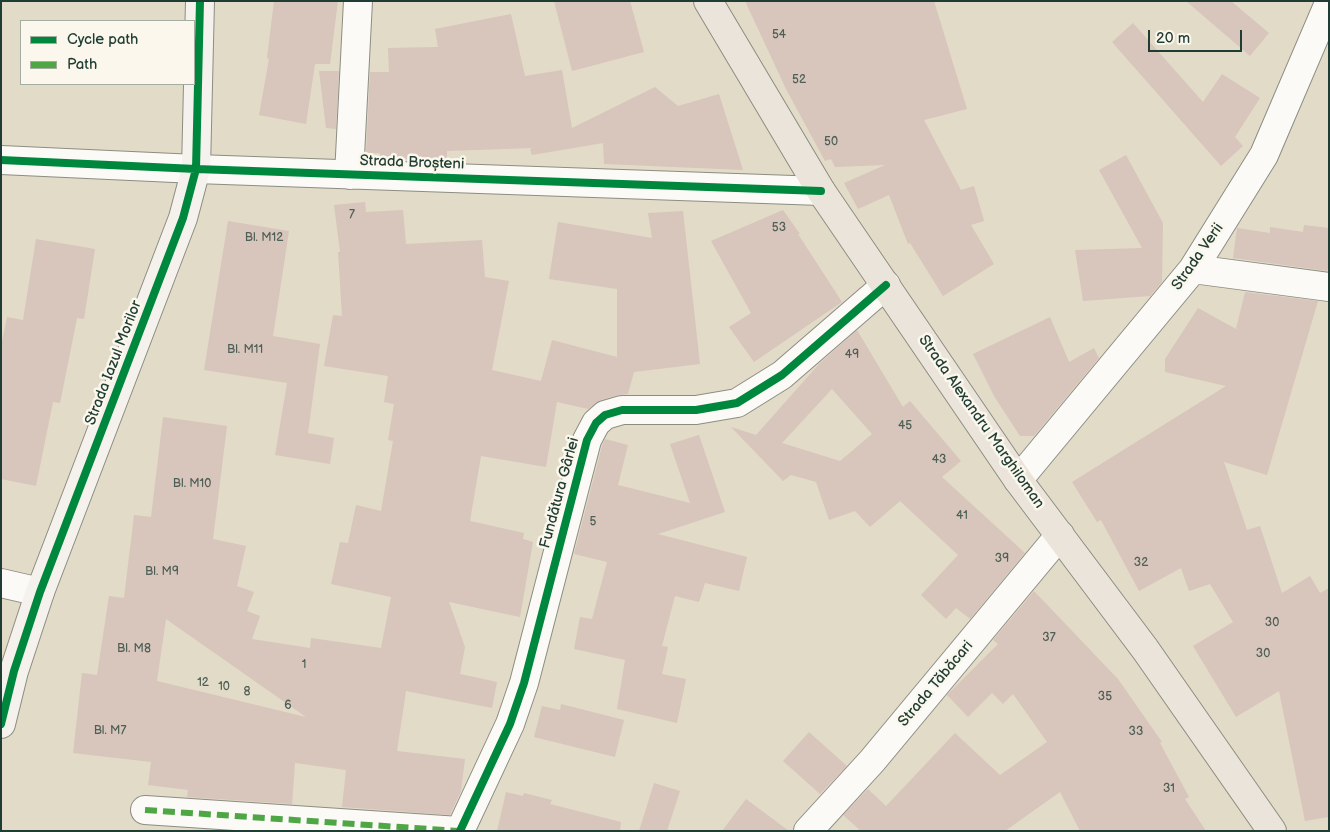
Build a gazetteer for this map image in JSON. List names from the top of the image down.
{
  "streets": {
    "main road": ["Strada Alexandru Marghiloman"],
    "street": [
      "Strada Broșteni",
      "Strada Verii",
      "Strada Iazul Morilor",
      "Fundătura Gârlei",
      "Strada Tăbăcari"
    ]
  },
  "crossings": [
    ["Strada Broșteni", "Strada Iazul Morilor"],
    ["Strada Broșteni", "Strada Alexandru Marghiloman"],
    ["Strada Verii", "Strada Alexandru Marghiloman"],
    ["Strada Alexandru Marghiloman", "Fundătura Gârlei"],
    ["Strada Alexandru Marghiloman", "Strada Tăbăcari"]
  ],
  "house_numbers": [
    "54",
    "52",
    "50",
    "7",
    "53",
    "Bl. M12",
    "Bl. M11",
    "49",
    "45",
    "43",
    "Bl. M10",
    "41",
    "5",
    "39",
    "32",
    "Bl. M9",
    "30",
    "37",
    "Bl. M8",
    "30",
    "1",
    "12",
    "10",
    "8",
    "35",
    "6",
    "Bl. M7",
    "33",
    "31"
  ],
  "legend": ["Cycle path", "Path"],
  "scale_bar": "20 m"
}
